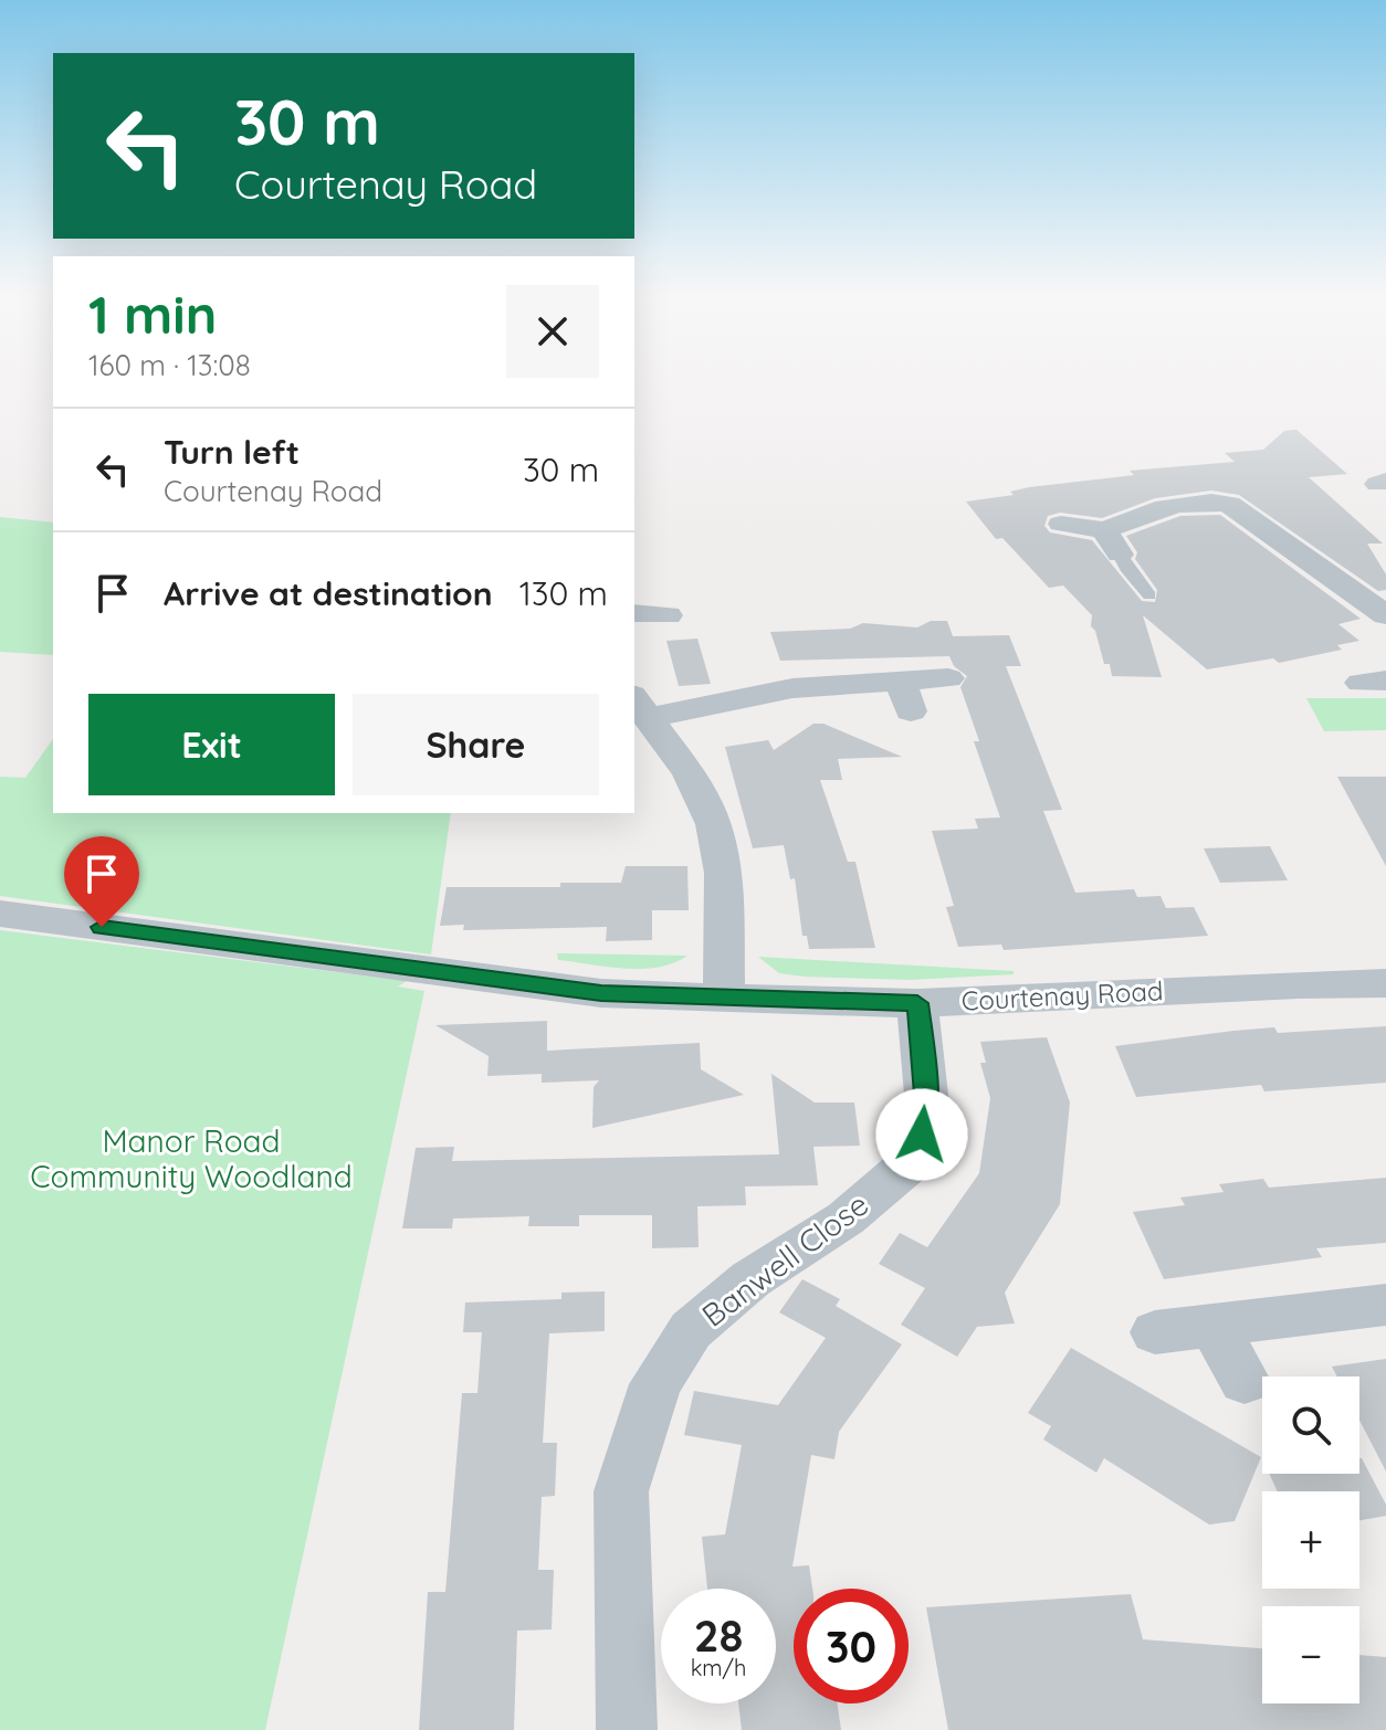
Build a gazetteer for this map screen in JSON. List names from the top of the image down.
{
  "streets": {
    "street": ["Courtenay Road", "Banwell Close"]
  },
  "crossings": [
    ["Courtenay Road", "Banwell Close"]
  ],
  "parks": ["Manor Road Community Woodland"],
  "page": {
    "turn": ["30 m", "Courtenay Road"],
    "heading": ["1 min", "160 m · 13:08"],
    "list": [
      {
        "name": "Turn left",
        "note": "Courtenay Road",
        "value": "30 m"
      },
      {
        "name": "Arrive at destination",
        "value": "130 m"
      }
    ],
    "buttons": ["Exit", "Share"],
    "map_buttons": ["+", "−"],
    "speed": "28 km/h",
    "limit": "30"
  }
}
